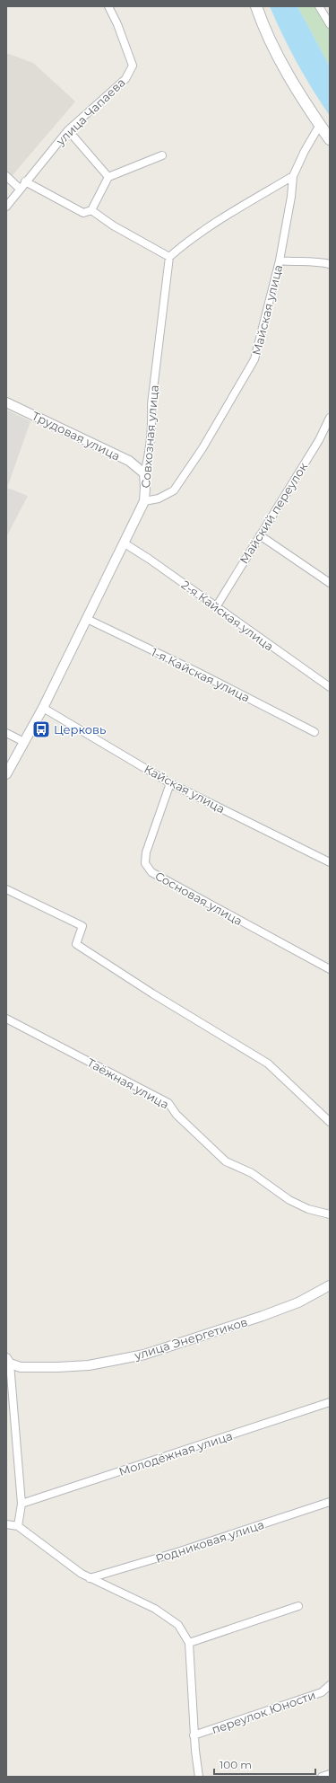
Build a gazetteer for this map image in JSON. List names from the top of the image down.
{
  "streets": {
    "street": [
      "улица Чапаева",
      "Майская улица",
      "Трудовая улица",
      "Совхозная улица",
      "Майский переулок",
      "2-я Кайская улица",
      "1-я Кайская улица",
      "Кайская улица",
      "Сосновая улица",
      "Таёжная улица",
      "улица Энергетиков",
      "Молодёжная улица",
      "Родниковая улица",
      "переулок Юности"
    ]
  },
  "crossings": [
    ["Майская улица", "Совхозная улица"],
    ["Трудовая улица", "Совхозная улица"],
    ["Совхозная улица", "2-я Кайская улица"],
    ["Совхозная улица", "1-я Кайская улица"],
    ["Совхозная улица", "Кайская улица"],
    ["Майский переулок", "2-я Кайская улица"],
    ["Кайская улица", "Сосновая улица"]
  ],
  "places": {
    "bus stop": ["Церковь"]
  },
  "scale_bar": "100 m"
}
